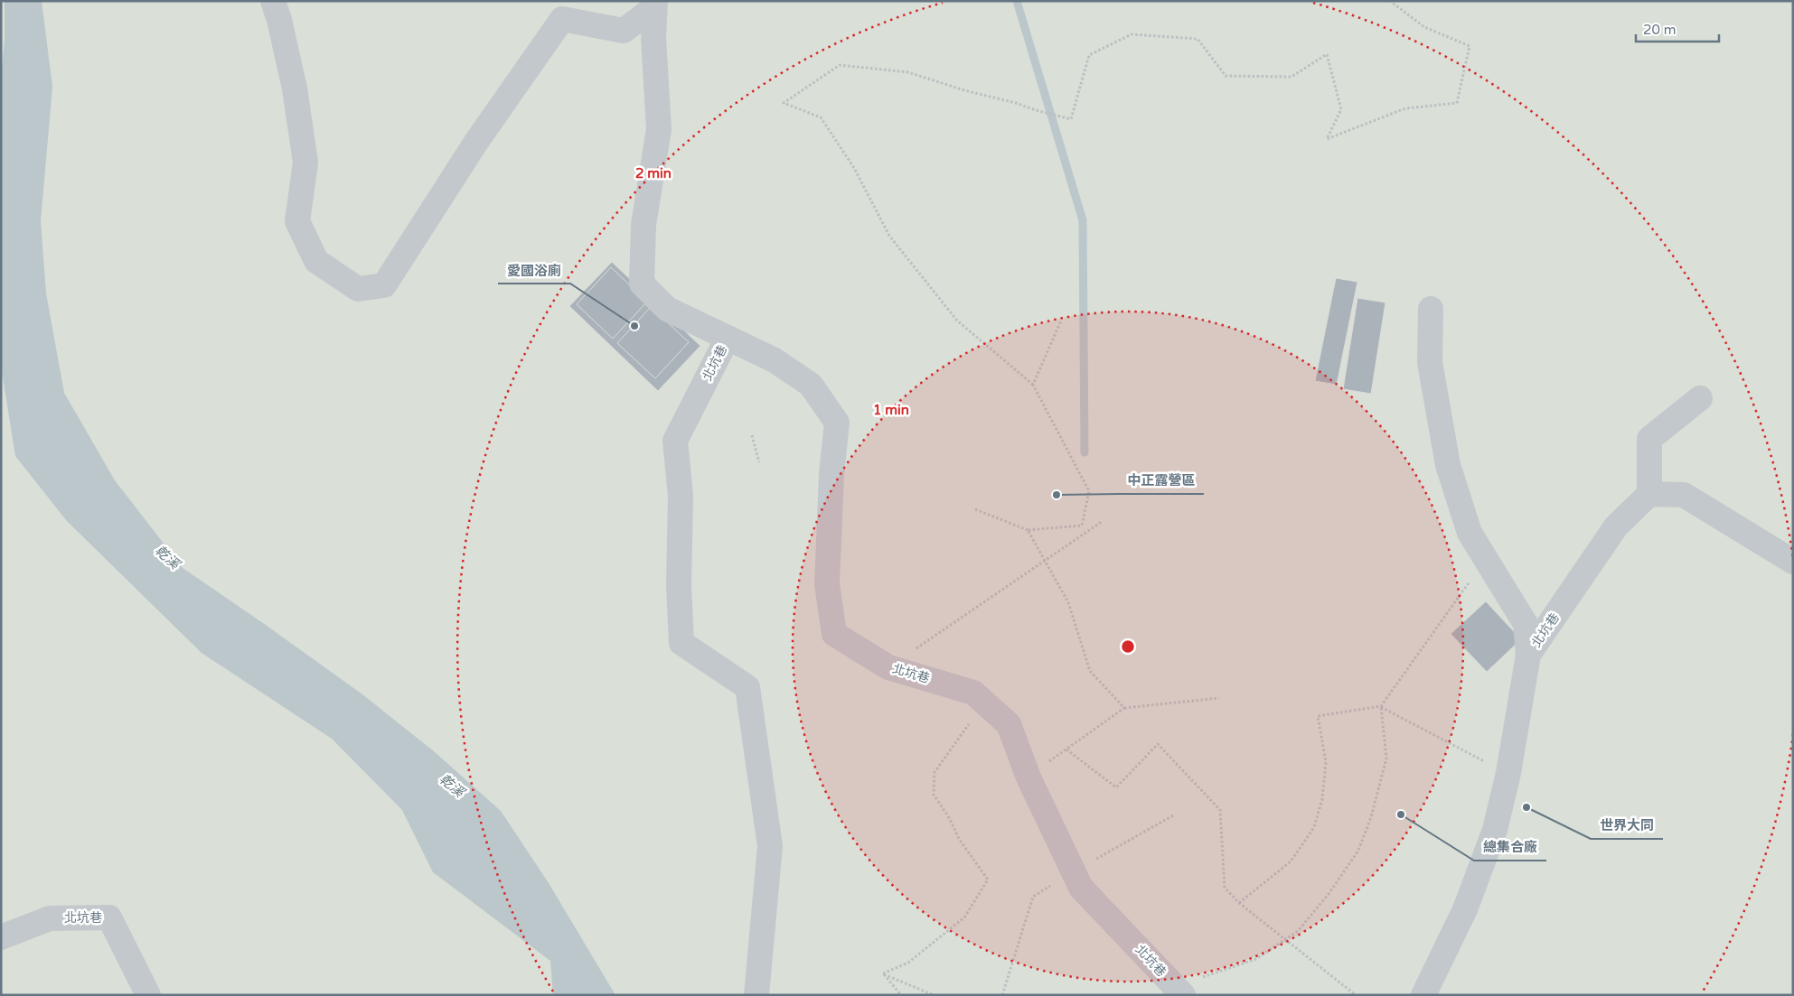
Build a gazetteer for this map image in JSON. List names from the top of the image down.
{
  "streets": {
    "street": ["北坑巷"]
  },
  "water": ["乾溪"],
  "places": [
    "愛國浴廁",
    "中正露營區",
    "世界大同",
    "總集合廠"
  ],
  "scale_bar": "20 m",
  "rings": ["2 min", "1 min"]
}
